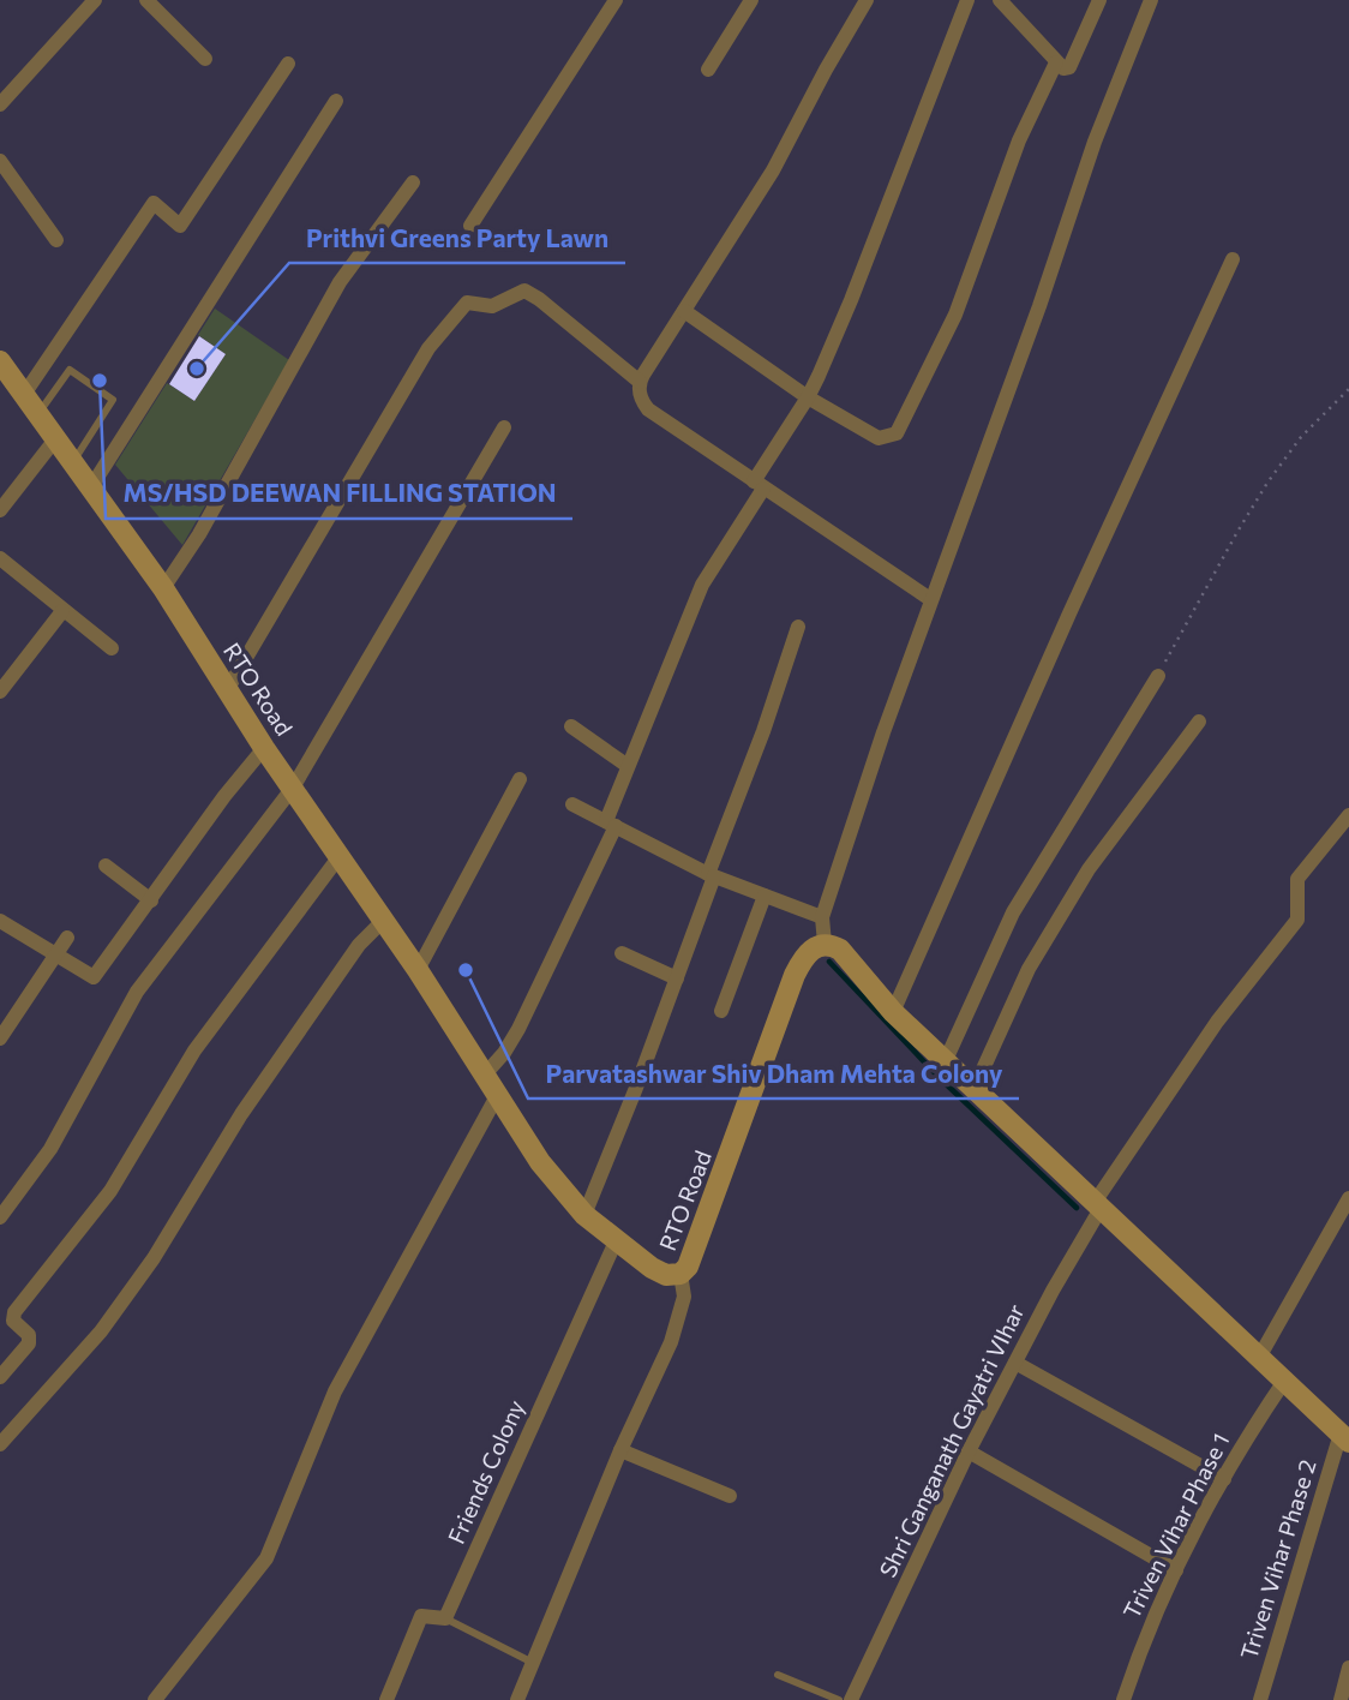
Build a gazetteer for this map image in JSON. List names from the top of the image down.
{
  "streets": {
    "street": [
      "RTO Road",
      "Shri Ganganath Gayatri VIhar",
      "Friends Colony",
      "Triven Vihar Phase 1",
      "Triven Vihar Phase 2"
    ]
  },
  "crossings": [
    ["RTO Road", "Friends Colony"]
  ],
  "places": ["Prithvi Greens Party Lawn", "MS/HSD DEEWAN FILLING STATION", "Parvatashwar Shiv Dham Mehta Colony"]
}
